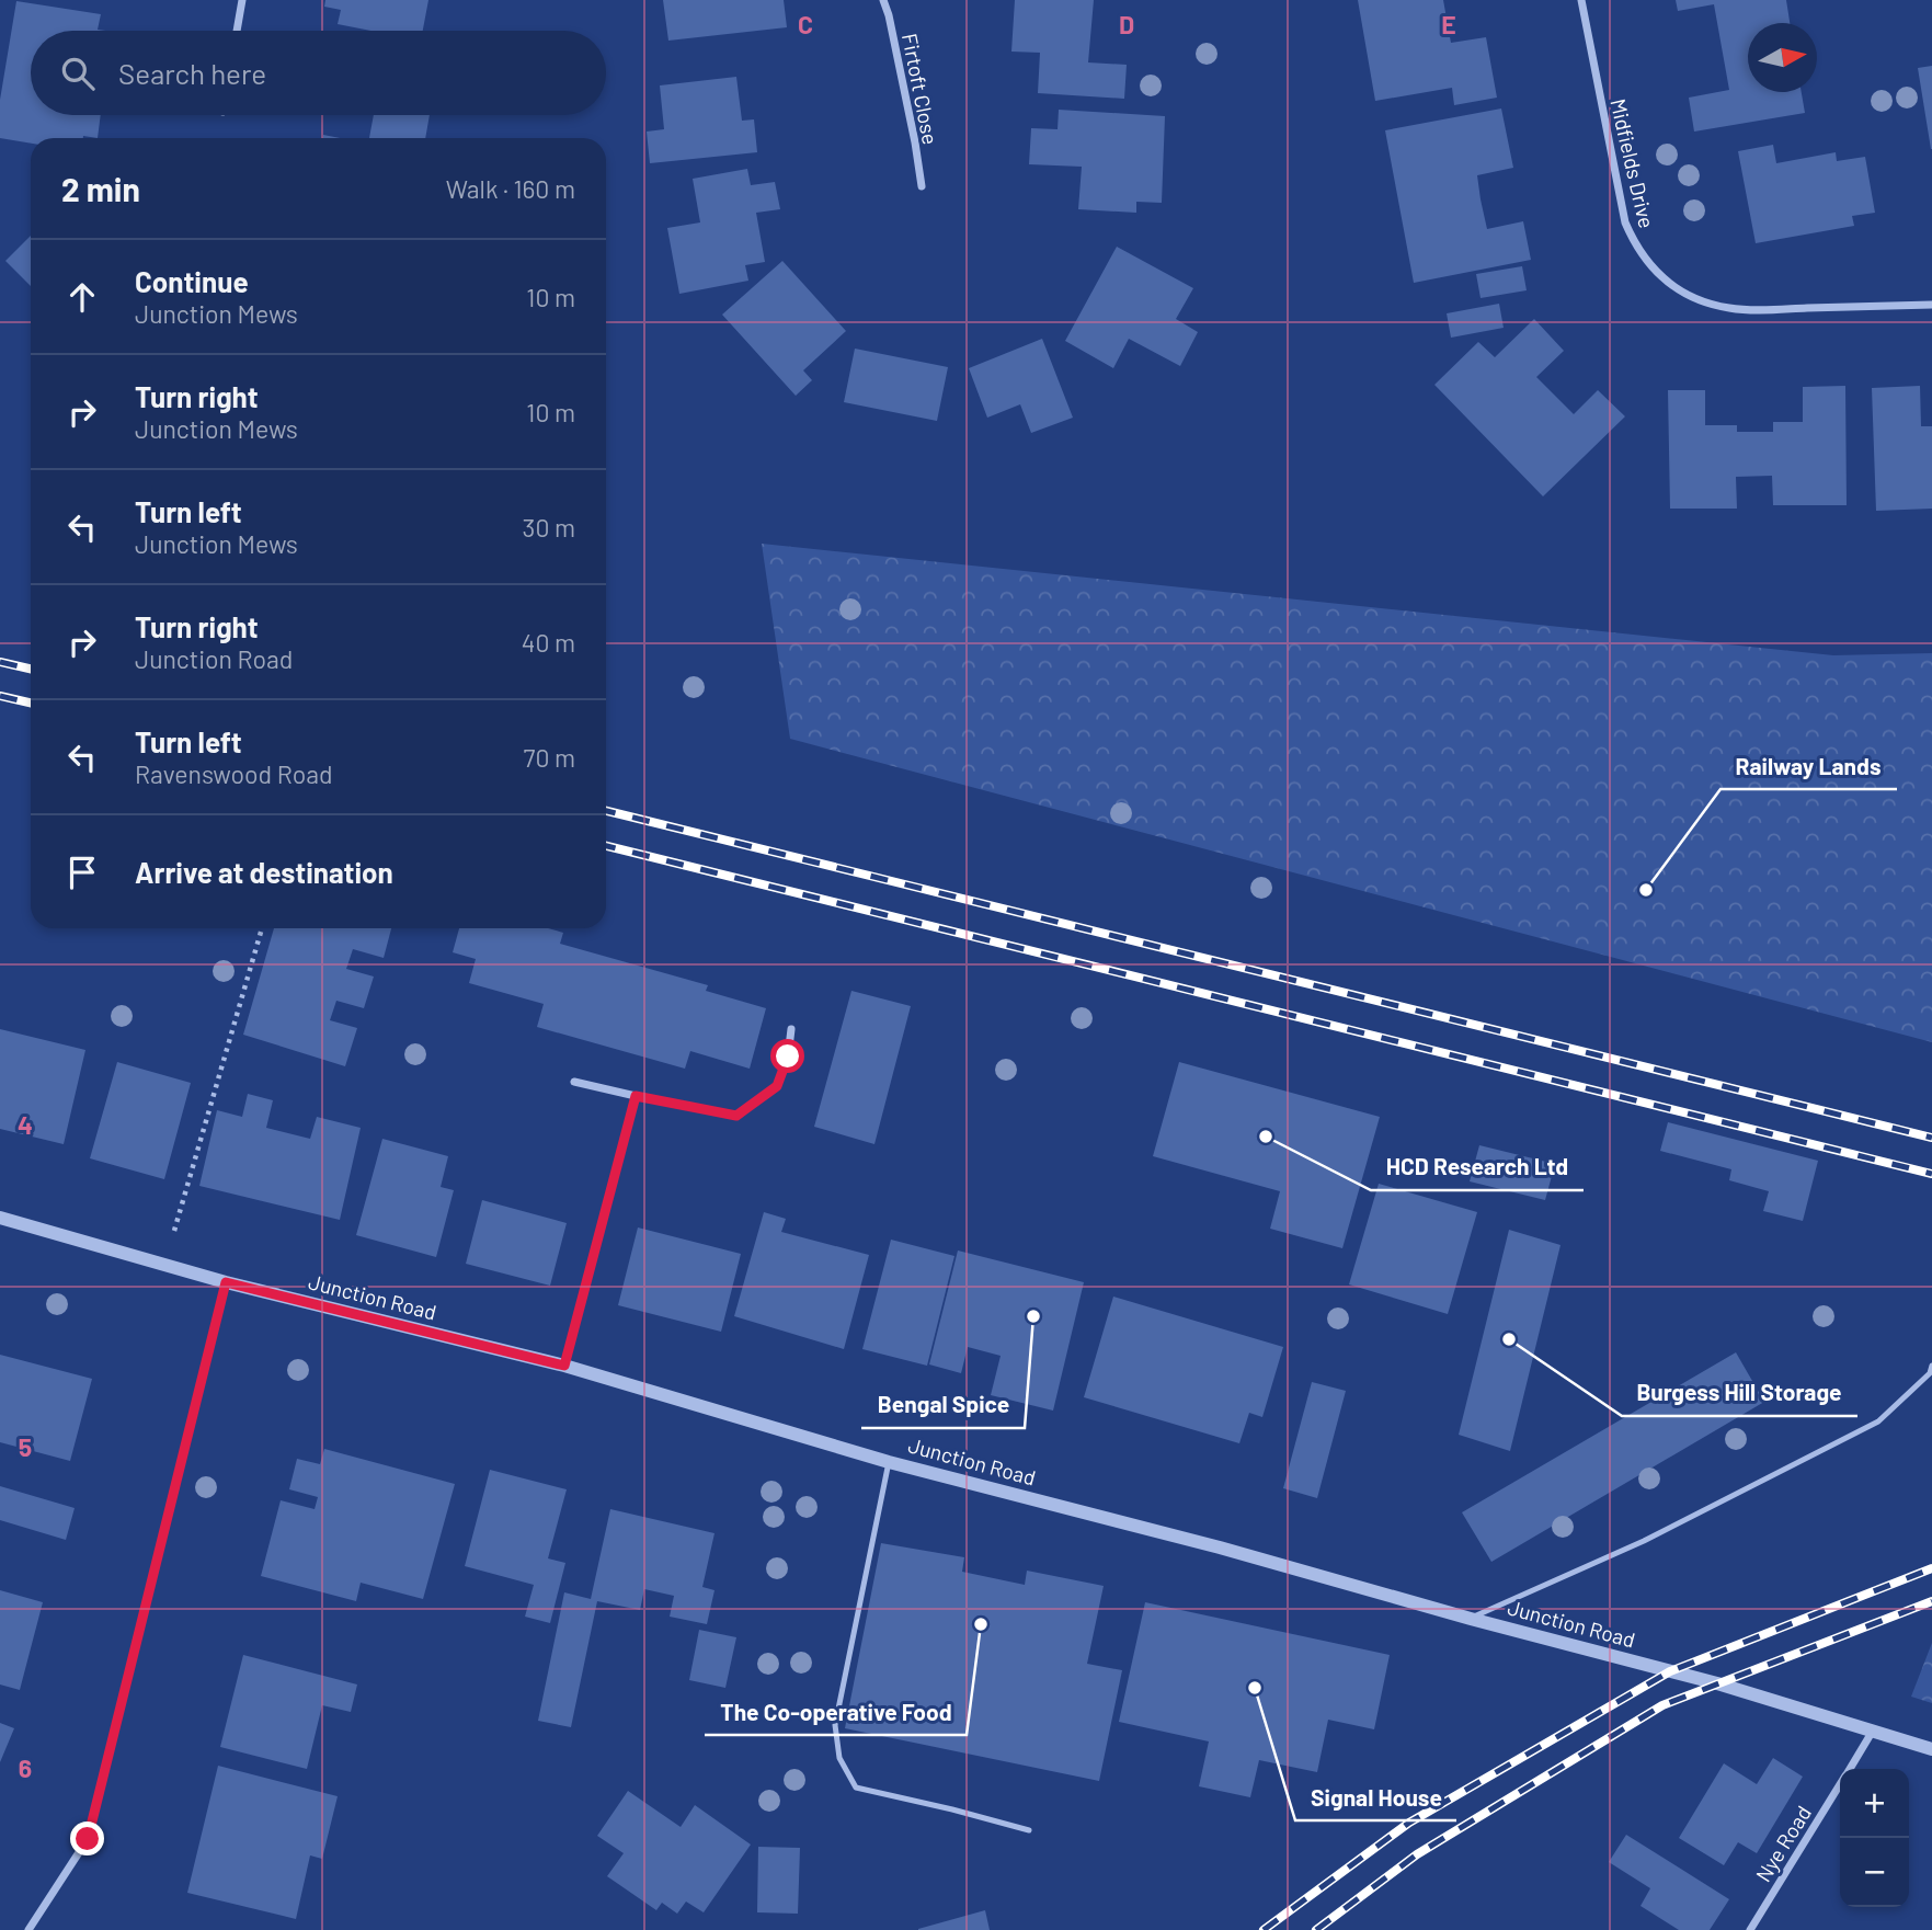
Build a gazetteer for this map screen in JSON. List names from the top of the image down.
{
  "streets": {
    "street": [
      "Firtoft Close",
      "Midfields Drive",
      "Junction Road",
      "Nye Road"
    ]
  },
  "crossings": [
    ["Junction Road", "Nye Road"]
  ],
  "places": [
    "Railway Lands",
    "HCD Research Ltd",
    "Bengal Spice",
    "Burgess Hill Storage",
    "The Co-operative Food",
    "Signal House"
  ],
  "north": "right",
  "page": {
    "search": "Search here",
    "heading": ["2 min", "Walk · 160 m"],
    "list": [
      ["Continue", "Junction Mews", "10 m"],
      ["Turn right", "Junction Mews", "10 m"],
      ["Turn left", "Junction Mews", "30 m"],
      ["Turn right", "Junction Road", "40 m"],
      ["Turn left", "Ravenswood Road", "70 m"],
      "Arrive at destination"
    ],
    "map_buttons": ["+", "−"]
  },
  "grid": {
    "columns": ["C", "D", "E"],
    "rows": ["4", "5", "6"]
  }
}
